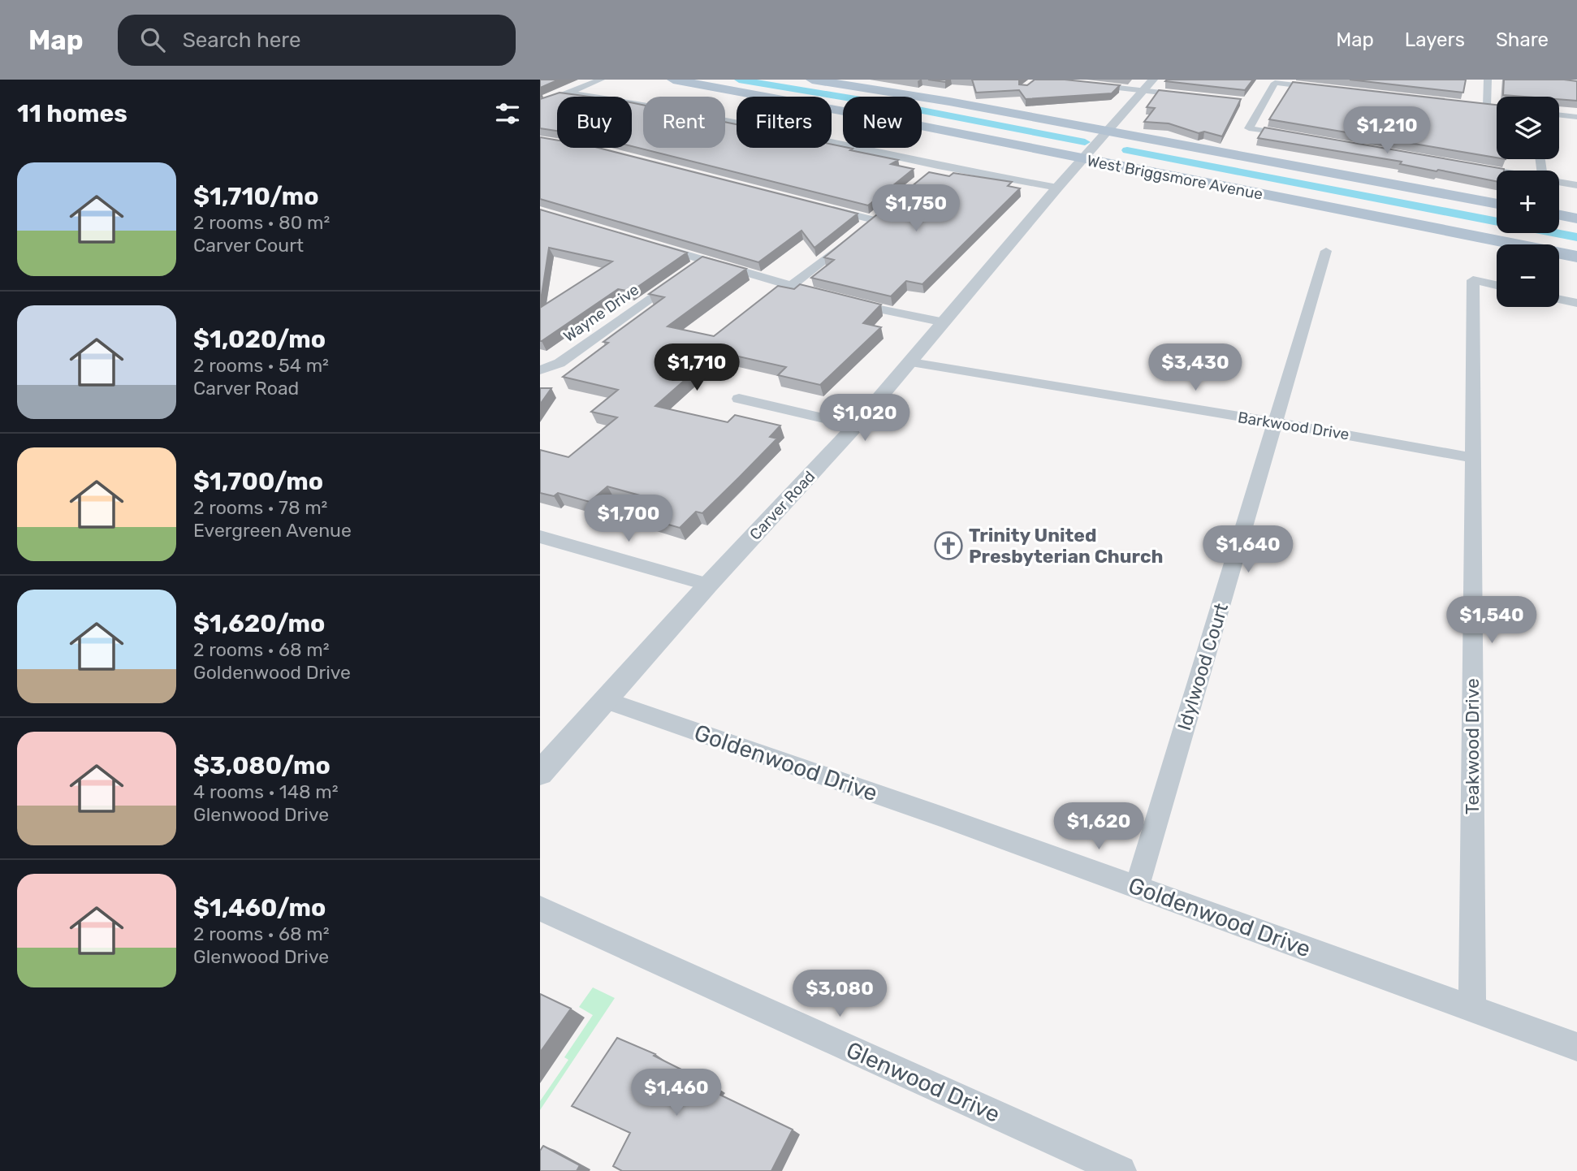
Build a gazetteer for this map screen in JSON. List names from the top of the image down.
{
  "streets": {
    "main road": ["West Briggsmore Avenue"],
    "street": [
      "Wayne Drive",
      "Barkwood Drive",
      "Carver Road",
      "Idylwood Court",
      "Teakwood Drive",
      "Goldenwood Drive",
      "Glenwood Drive"
    ]
  },
  "crossings": [
    ["West Briggsmore Avenue", "Carver Road"],
    ["Barkwood Drive", "Carver Road"],
    ["Barkwood Drive", "Idylwood Court"],
    ["Barkwood Drive", "Teakwood Drive"],
    ["Carver Road", "Goldenwood Drive"],
    ["Idylwood Court", "Goldenwood Drive"],
    ["Teakwood Drive", "Goldenwood Drive"]
  ],
  "places": {
    "church": ["Trinity United Presbyterian Church"]
  },
  "page": {
    "header": "Map",
    "search": "Search here",
    "nav": ["Map", "Layers", "Share"],
    "heading": "11 homes",
    "map_buttons": ["+", "−"],
    "chip": [
      "Buy",
      "Rent",
      "Filters",
      "New"
    ],
    "price": [
      "$1,210",
      "$1,750",
      "$1,710",
      "$3,430",
      "$1,020",
      "$1,700",
      "$1,640",
      "$1,540",
      "$1,620",
      "$3,080",
      "$1,460"
    ],
    "list": [
      {
        "name": "$1,710/mo",
        "note": "2 rooms · 80 m² · Carver Court"
      },
      {
        "name": "$1,020/mo",
        "note": "2 rooms · 54 m² · Carver Road"
      },
      {
        "name": "$1,700/mo",
        "note": "2 rooms · 78 m² · Evergreen Avenue"
      },
      {
        "name": "$1,620/mo",
        "note": "2 rooms · 68 m² · Goldenwood Drive"
      },
      {
        "name": "$3,080/mo",
        "note": "4 rooms · 148 m² · Glenwood Drive"
      },
      {
        "name": "$1,460/mo",
        "note": "2 rooms · 68 m² · Glenwood Drive"
      }
    ]
  }
}
